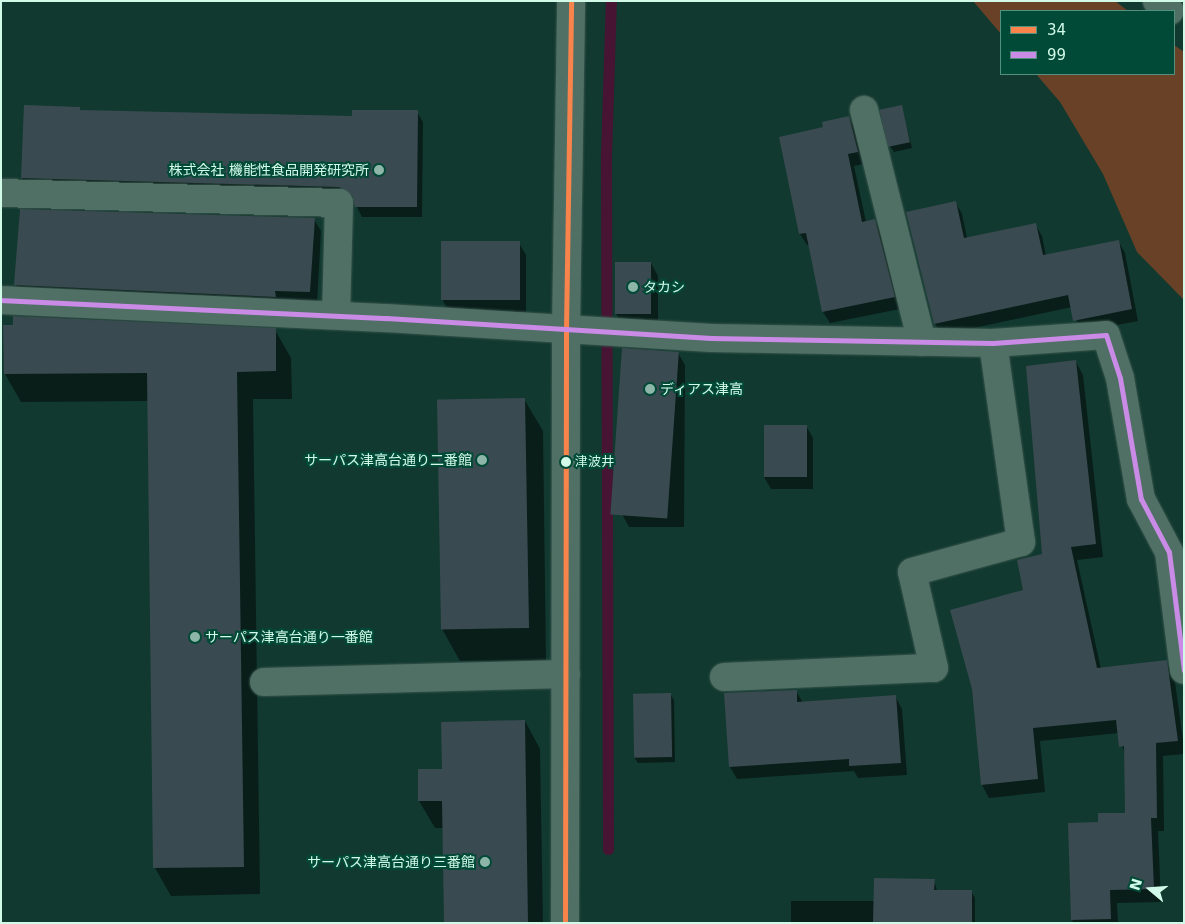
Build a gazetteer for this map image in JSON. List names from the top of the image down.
{
  "places": [
    "株式会社 機能性食品開発研究所",
    "タカシ",
    "ディアス津高",
    "サーパス津高台通り二番館",
    "津波井",
    "サーパス津高台通り一番館",
    "サーパス津高台通り三番館"
  ],
  "lines": ["transit line 34", "transit line 99"],
  "legend": ["34", "99"],
  "north": "left"
}
